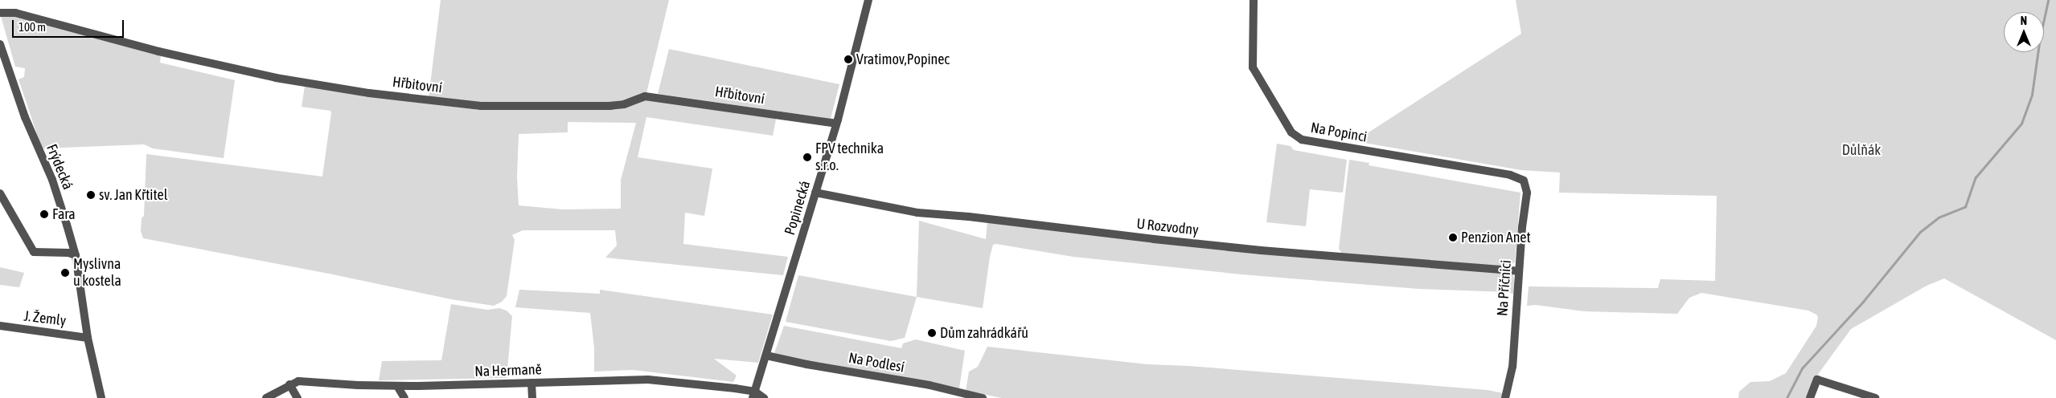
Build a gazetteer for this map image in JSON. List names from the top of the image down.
{
  "streets": {
    "street": [
      "Hřbitovní",
      "Na Popinci",
      "Frýdecká",
      "Popinecká",
      "U Rozvodny",
      "Na Příčnici",
      "J. Žemly",
      "Na Podlesí",
      "Na Hermaně"
    ]
  },
  "crossings": [
    ["Hřbitovní", "Popinecká"],
    ["Na Popinci", "Na Příčnici"],
    ["Frýdecká", "J. Žemly"],
    ["Popinecká", "U Rozvodny"],
    ["Popinecká", "Na Podlesí"],
    ["Popinecká", "Na Hermaně"],
    ["U Rozvodny", "Na Příčnici"]
  ],
  "parks": ["Důlňák"],
  "places": [
    "Vratimov,Popinec",
    "FPV technika s.r.o.",
    "sv. Jan Křtitel",
    "Fara",
    "Penzion Anet",
    "Myslivna u kostela",
    "Dům zahrádkářů"
  ],
  "scale_bar": "100 m",
  "north": "top"
}
